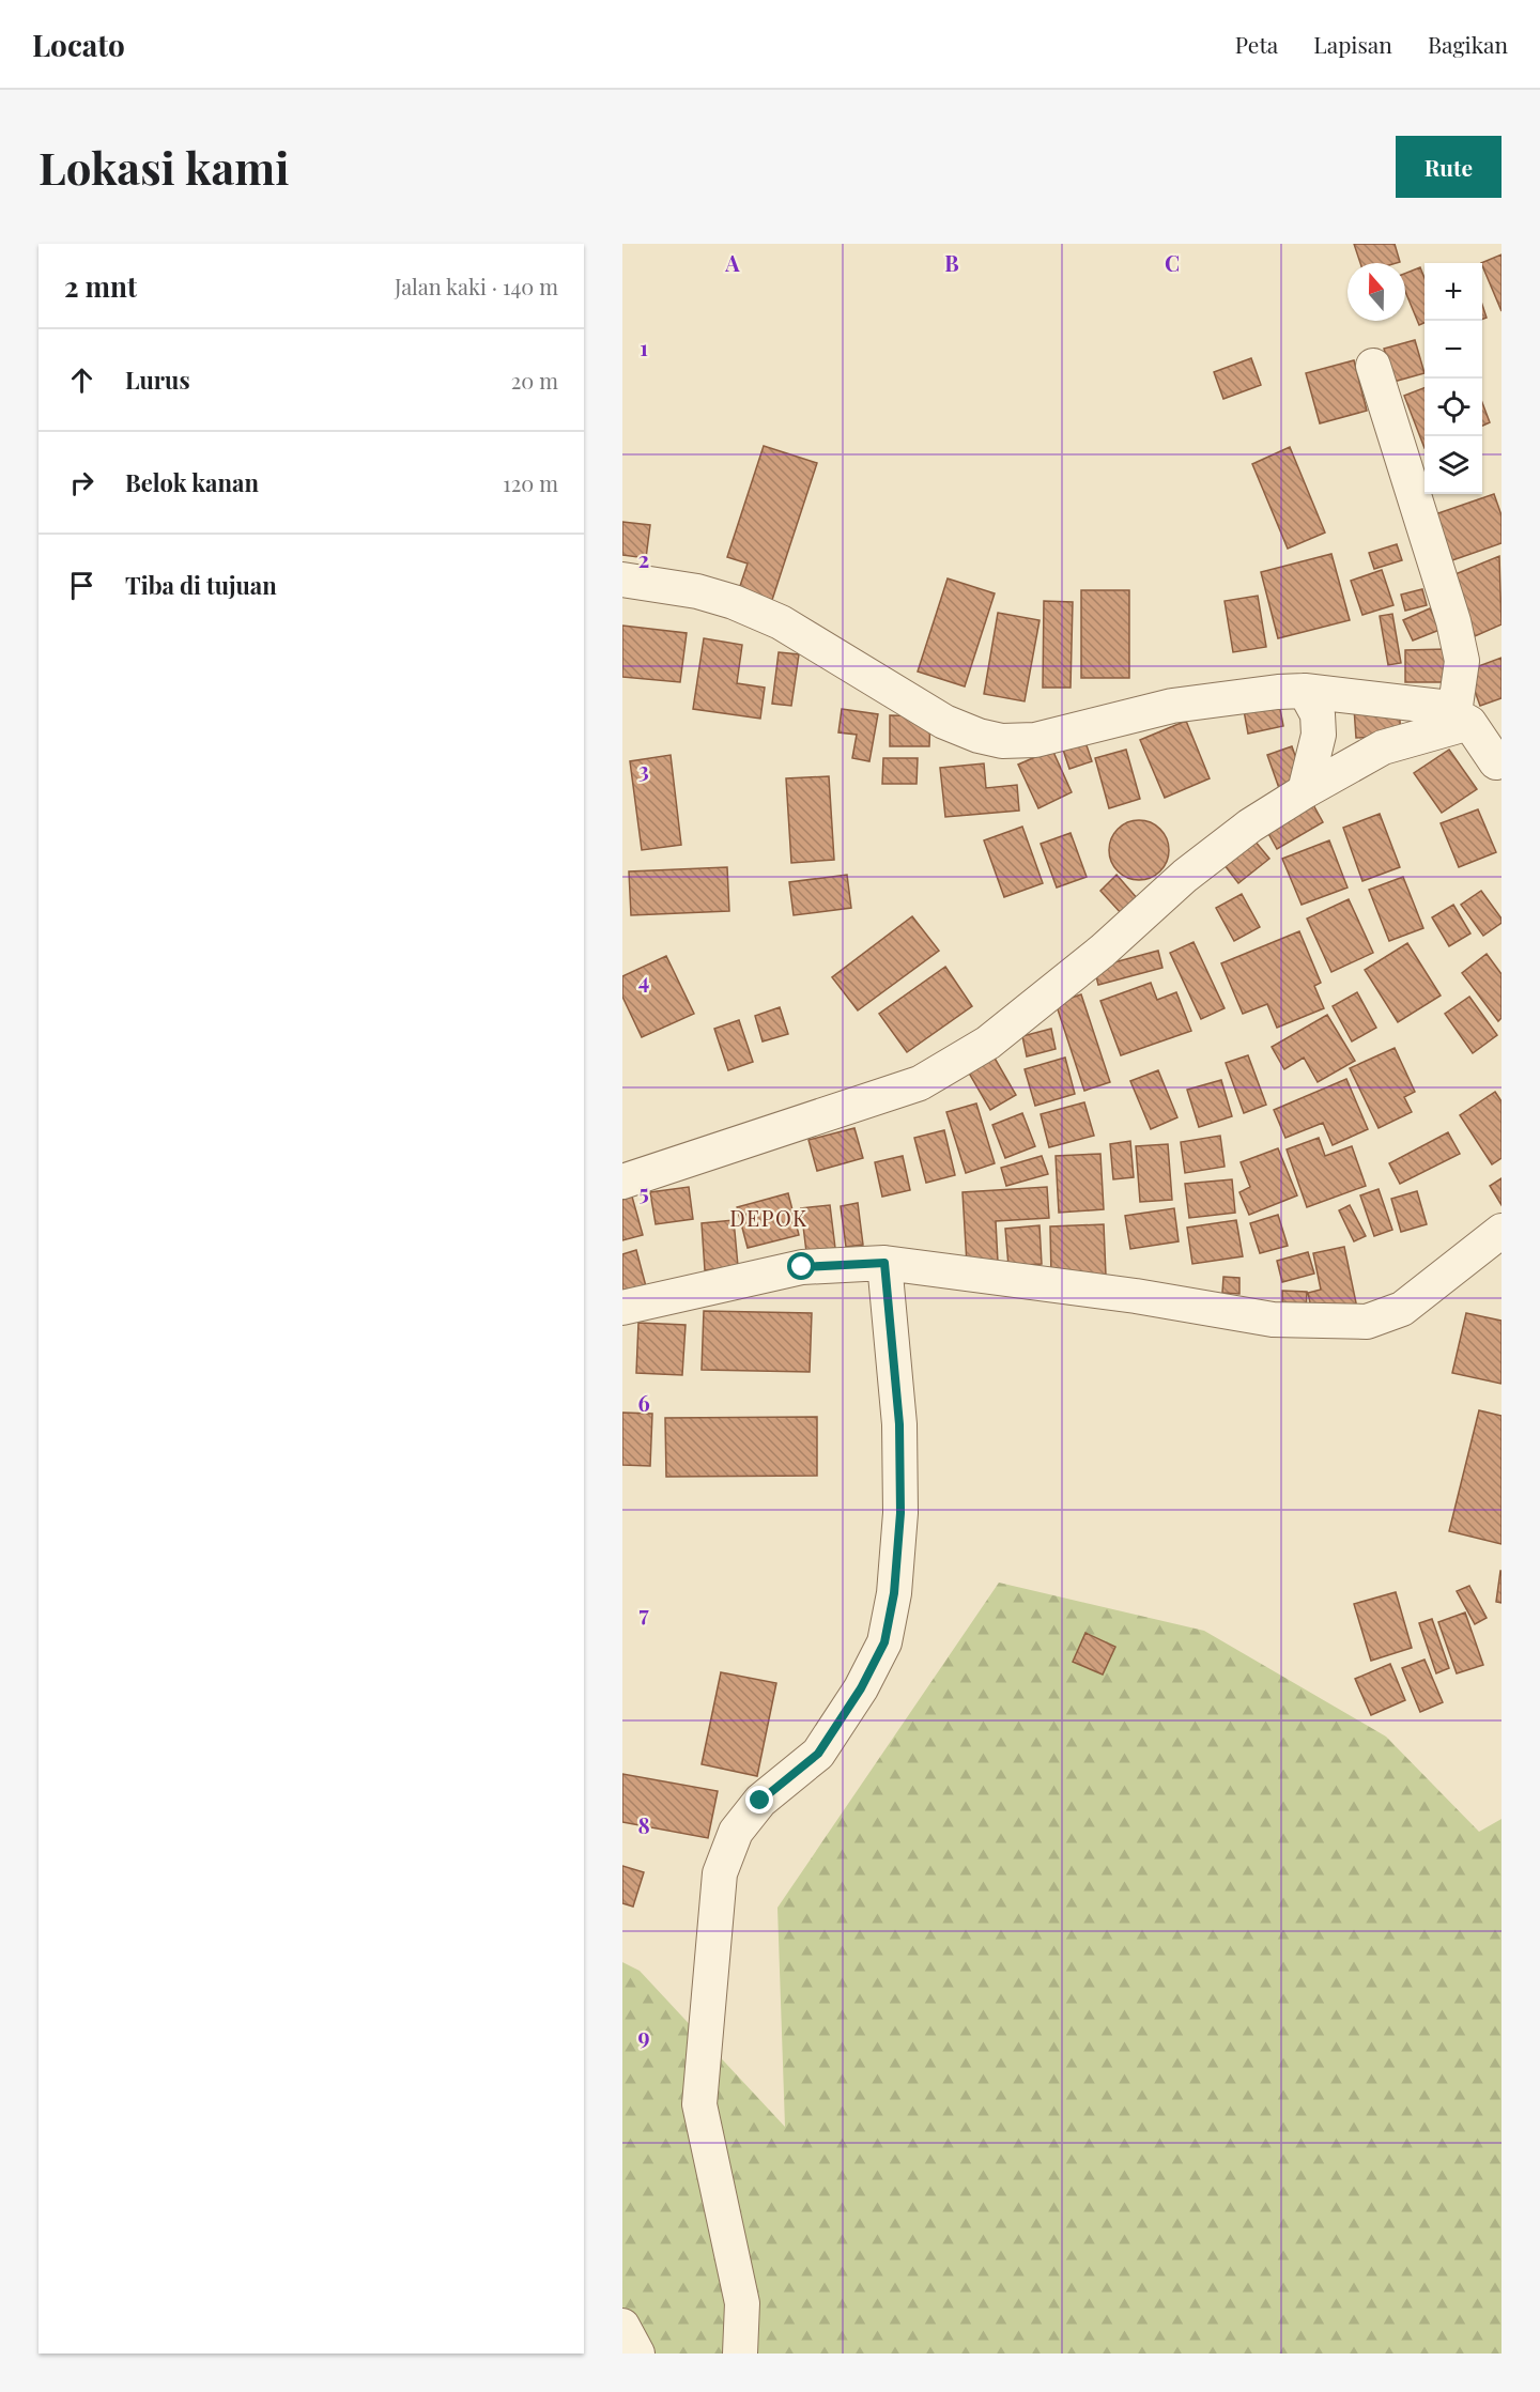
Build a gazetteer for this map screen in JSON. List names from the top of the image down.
{
  "districts": ["DEPOK"],
  "north": "top",
  "page": {
    "header": "Locato",
    "nav": ["Peta", "Lapisan", "Bagikan"],
    "buttons": "Rute",
    "title": "Lokasi kami",
    "heading": ["2 mnt", "Jalan kaki · 140 m"],
    "map_buttons": ["+", "−"],
    "list": [
      ["Lurus", "20 m"],
      ["Belok kanan", "120 m"],
      "Tiba di tujuan"
    ]
  },
  "grid": {
    "columns": ["A", "B", "C"],
    "rows": [
      "1",
      "2",
      "3",
      "4",
      "5",
      "6",
      "7",
      "8",
      "9"
    ]
  }
}
